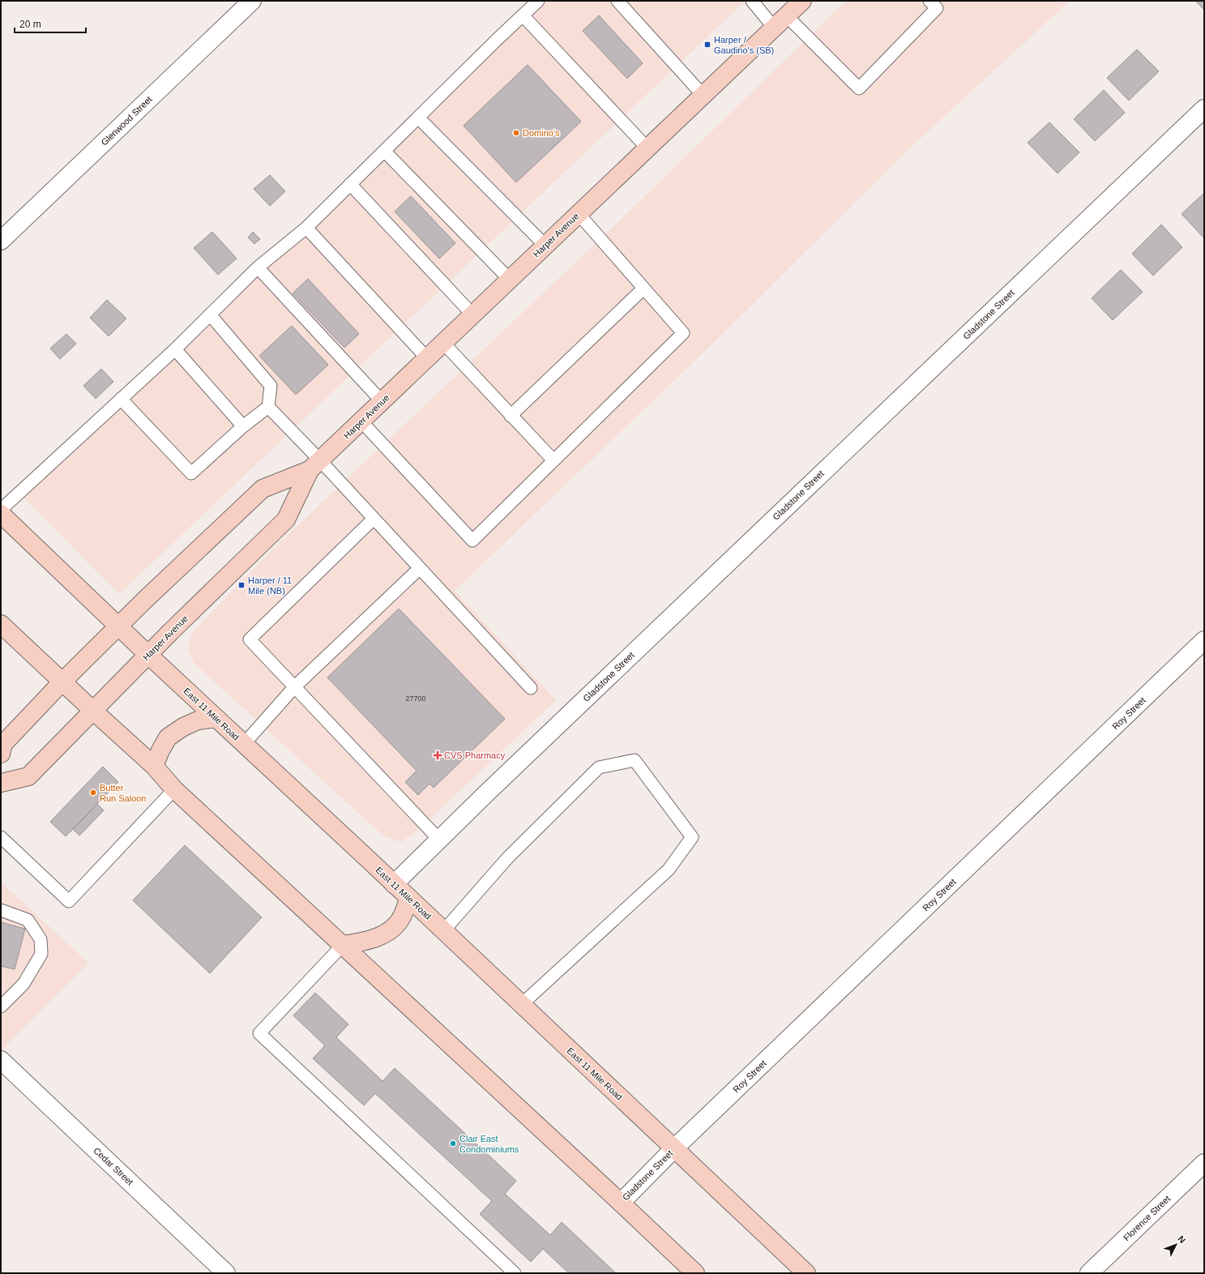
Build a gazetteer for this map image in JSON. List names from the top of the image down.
{
  "streets": {
    "main road": ["Harper Avenue", "East 11 Mile Road"],
    "street": [
      "Glenwood Street",
      "Gladstone Street",
      "Roy Street",
      "Cedar Street",
      "Florence Street"
    ]
  },
  "crossings": [
    ["Harper Avenue", "East 11 Mile Road"],
    ["Gladstone Street", "Roy Street"],
    ["Gladstone Street", "East 11 Mile Road"],
    ["Roy Street", "East 11 Mile Road"]
  ],
  "places": {
    "transit": ["Harper / Gaudino's (SB)", "Harper / 11 Mile (NB)"],
    "other": ["Domino's", "Butter Run Saloon", "Clair East Condominiums"],
    "health": ["CVS Pharmacy"]
  },
  "house_numbers": ["27700"],
  "scale_bar": "20 m",
  "north": "top right"
}
